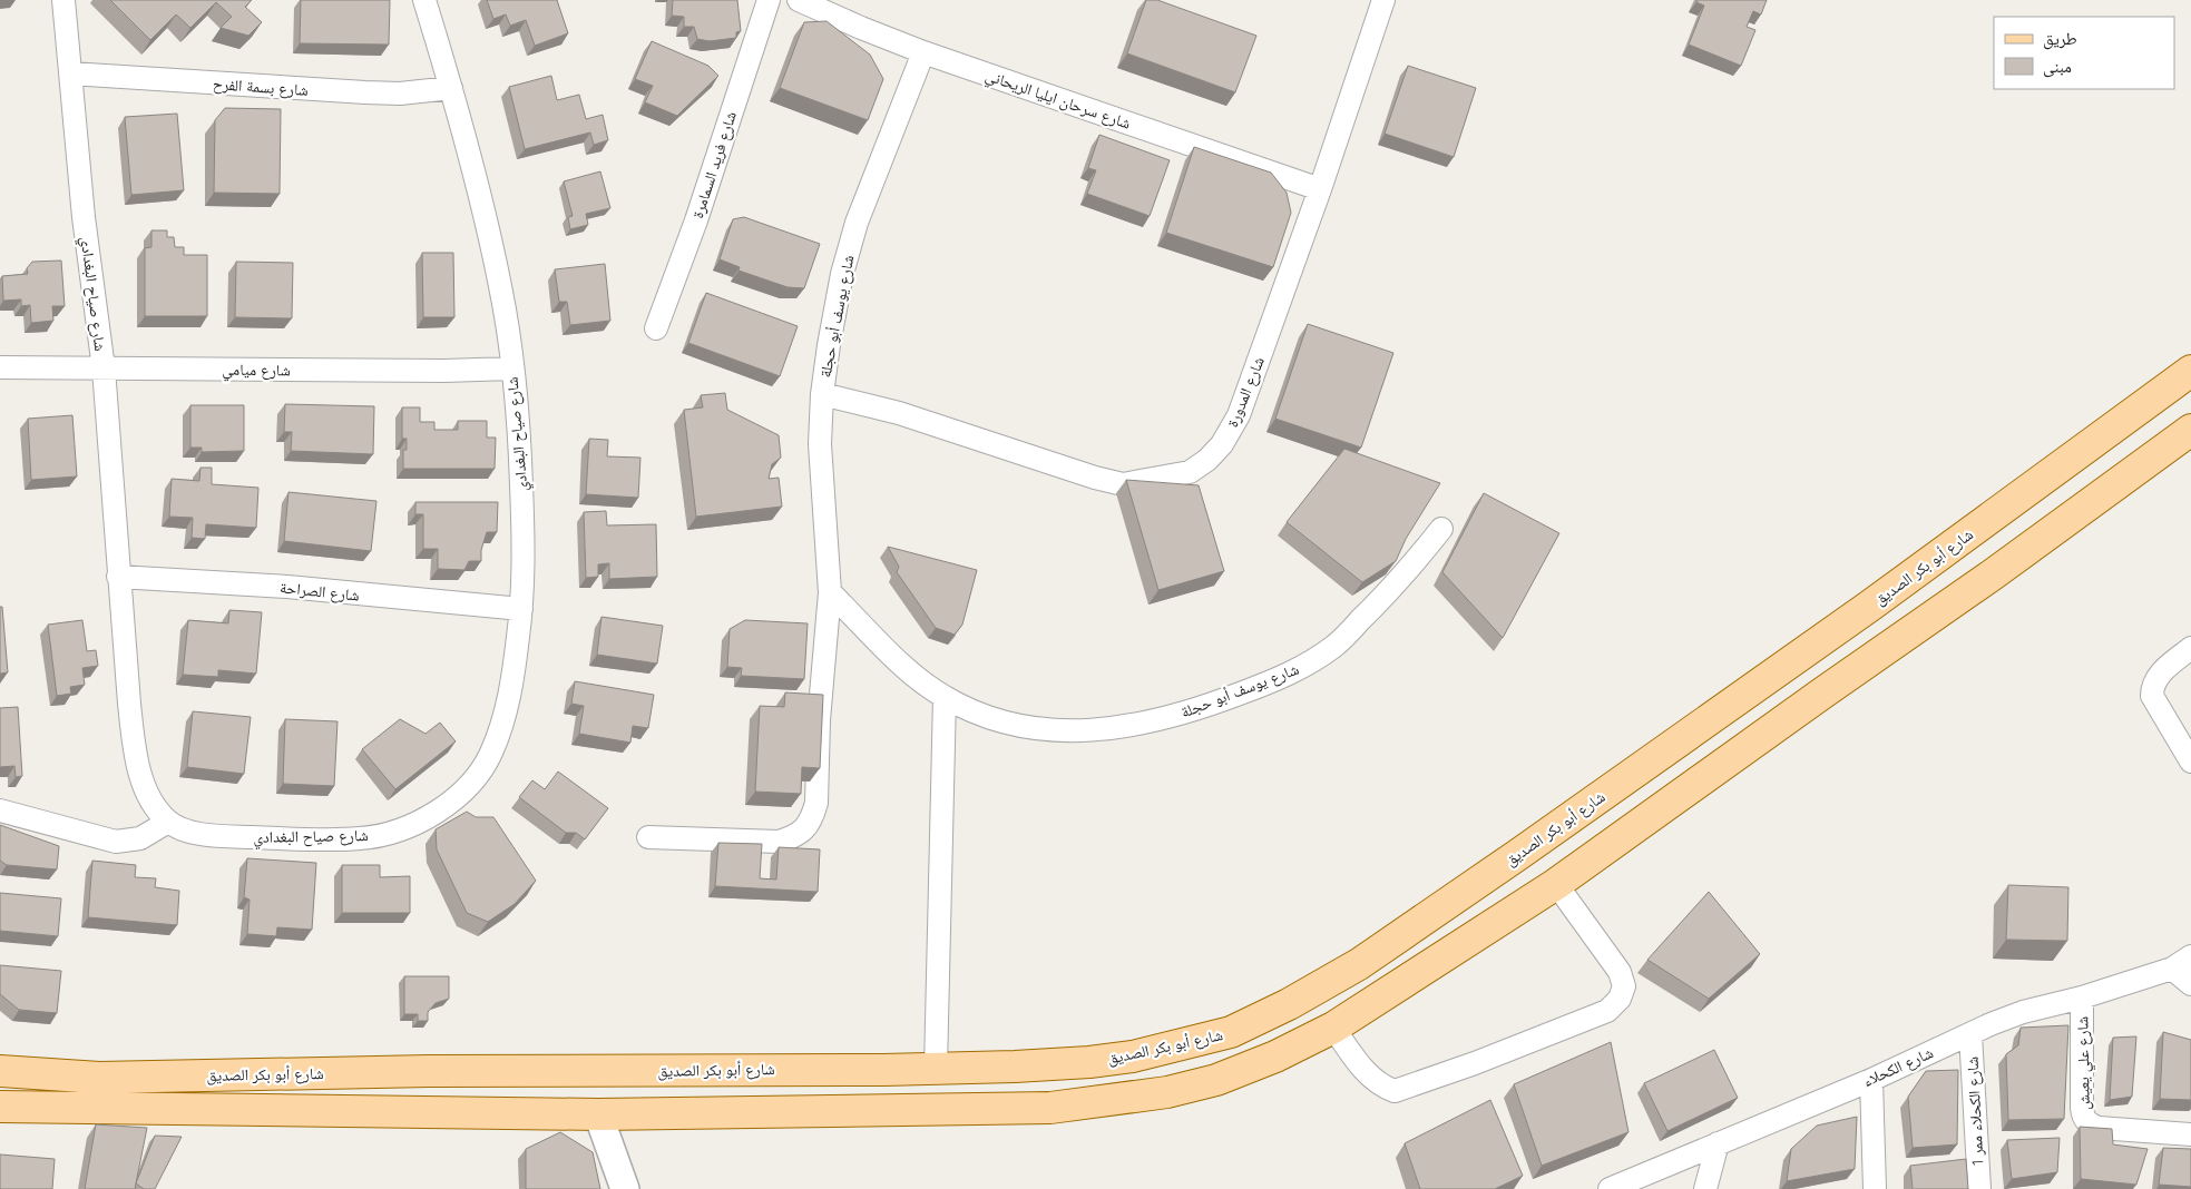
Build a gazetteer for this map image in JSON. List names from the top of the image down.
{
  "streets": {
    "main road": ["شارع أبو بكر الصديق"],
    "street": [
      "شارع بسمة الفرح",
      "شارع سرحان ايليا الريحاني",
      "شارع فريد السمامرة",
      "شارع صياح البغدادي",
      "شارع يوسف أبو حجلة",
      "شارع ميامي",
      "شارع المدورة",
      "شارع الصراحة",
      "شارع علي يعيش",
      "شارع الكحلاء",
      "شارع الكحلاء ممر 1"
    ]
  },
  "crossings": [
    ["شارع بسمة الفرح", "شارع صياح البغدادي"],
    ["شارع سرحان ايليا الريحاني", "شارع يوسف أبو حجلة"],
    ["شارع سرحان ايليا الريحاني", "شارع المدورة"],
    ["شارع صياح البغدادي", "شارع ميامي"],
    ["شارع صياح البغدادي", "شارع الصراحة"],
    ["شارع يوسف أبو حجلة", "شارع المدورة"],
    ["شارع علي يعيش", "شارع الكحلاء"],
    ["شارع الكحلاء", "شارع الكحلاء ممر 1"]
  ],
  "legend": ["طريق", "مبنى"]
}
